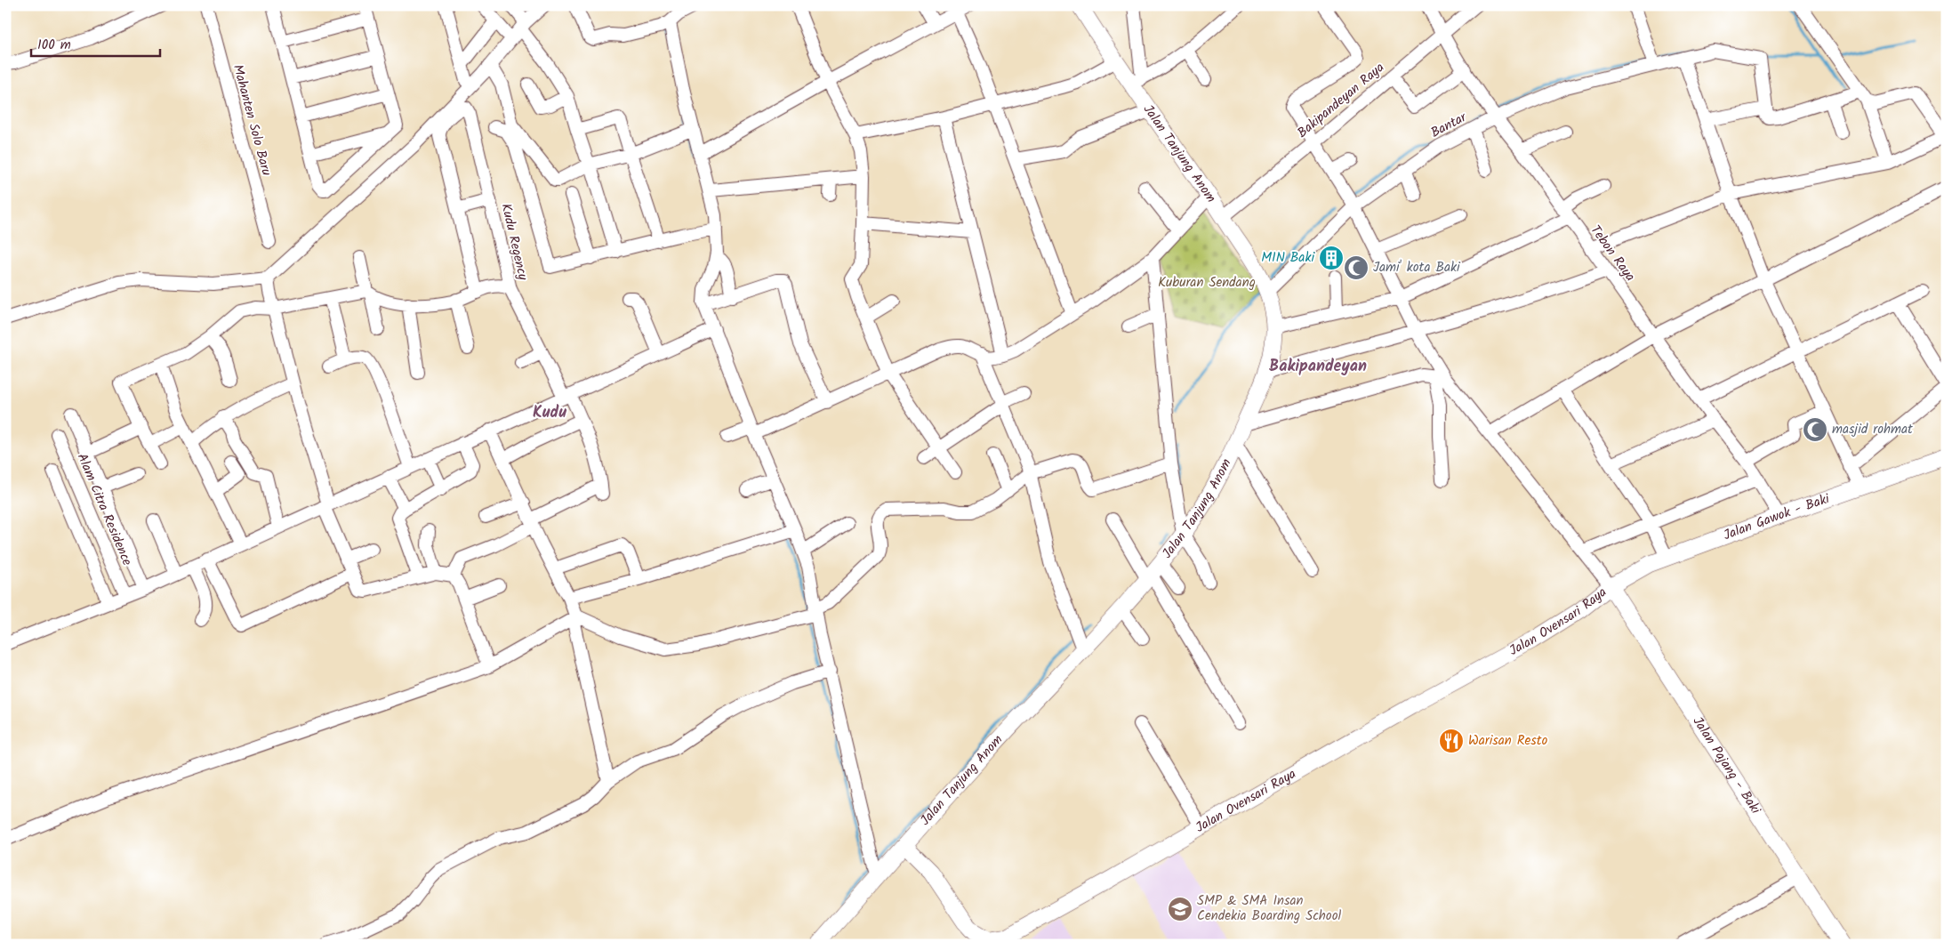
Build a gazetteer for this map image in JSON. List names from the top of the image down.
{
  "streets": {
    "main road": [
      "Jalan Tanjung Anom",
      "Jalan Gawok - Baki",
      "Jalan Ovensari Raya",
      "Jalan Pajang - Baki"
    ],
    "street": [
      "Bakipandeyan Raya",
      "Mahanten Solo Baru",
      "Bantar",
      "Kudu Regency",
      "Tebon Raya",
      "Alam Citra Residence"
    ]
  },
  "crossings": [
    ["Bakipandeyan Raya", "Jalan Tanjung Anom"],
    ["Bakipandeyan Raya", "Tebon Raya"],
    ["Bantar", "Jalan Tanjung Anom"],
    ["Bantar", "Tebon Raya"],
    ["Jalan Tanjung Anom", "Jalan Ovensari Raya"],
    ["Tebon Raya", "Jalan Gawok - Baki"],
    ["Jalan Gawok - Baki", "Jalan Ovensari Raya"],
    ["Jalan Gawok - Baki", "Jalan Pajang - Baki"],
    ["Jalan Ovensari Raya", "Jalan Pajang - Baki"]
  ],
  "districts": ["Bakipandeyan", "Kudu"],
  "parks": ["Kuburan Sendang"],
  "places": {
    "building": ["MIN Baki"],
    "mosque": ["Jami' kota Baki", "masjid rohmat"],
    "restaurant": ["Warisan Resto"],
    "school or university": ["SMP & SMA Insan Cendekia Boarding School"]
  },
  "scale_bar": "100 m"
}
